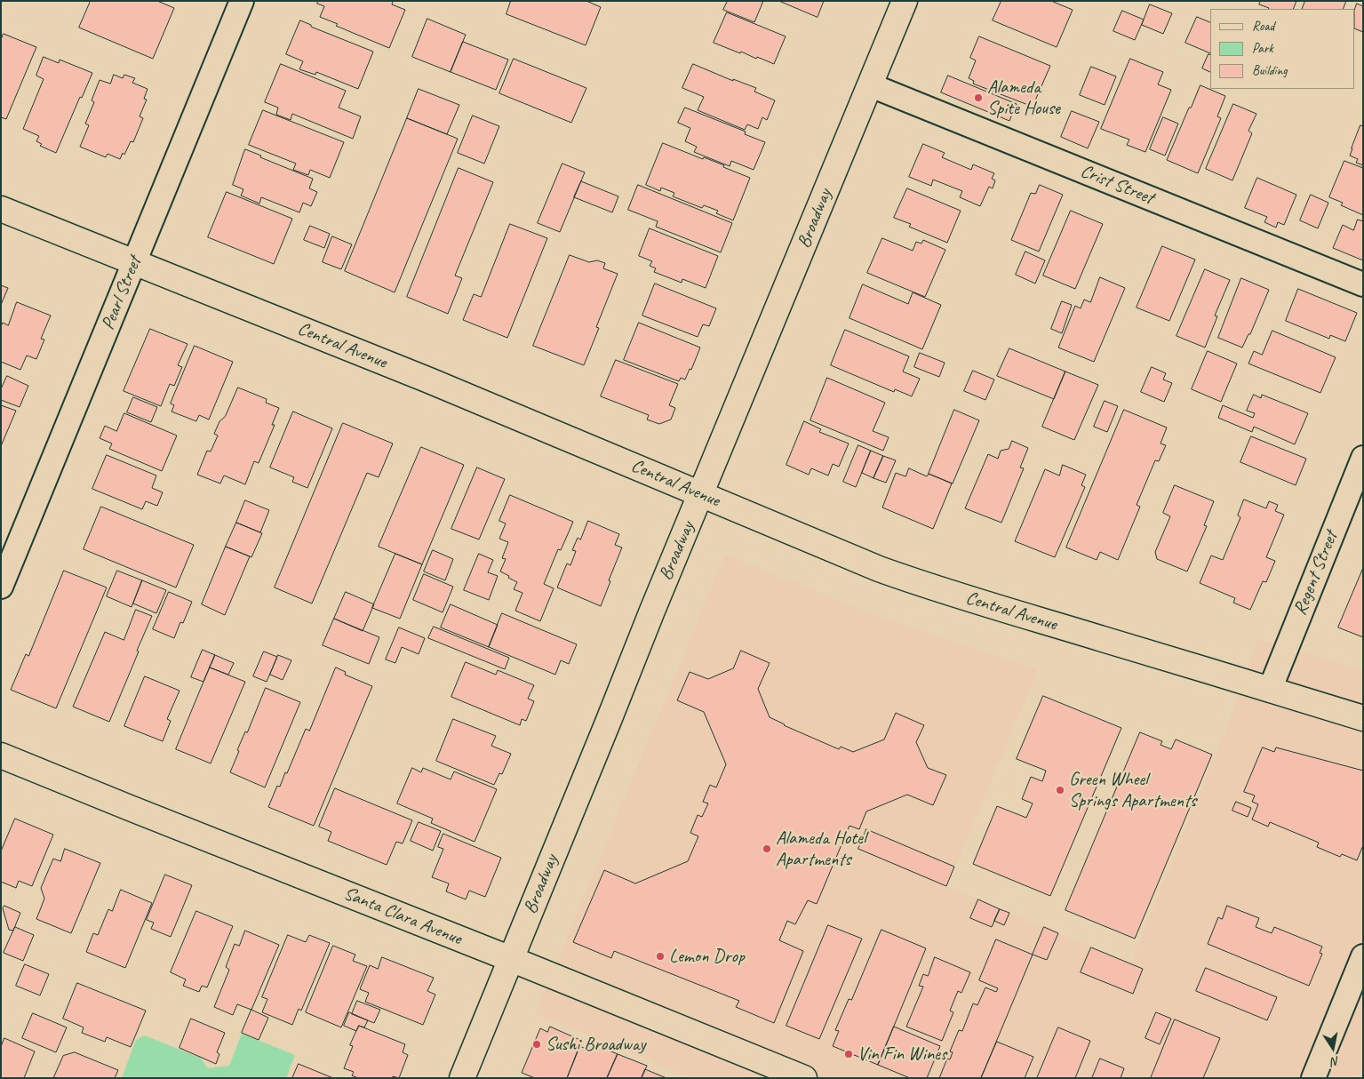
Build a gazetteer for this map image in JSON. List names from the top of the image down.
{
  "streets": {
    "street": [
      "Crist Street",
      "Broadway",
      "Pearl Street",
      "Central Avenue",
      "Regent Street",
      "Santa Clara Avenue"
    ]
  },
  "crossings": [
    ["Crist Street", "Broadway"],
    ["Broadway", "Central Avenue"],
    ["Broadway", "Santa Clara Avenue"],
    ["Pearl Street", "Central Avenue"],
    ["Central Avenue", "Regent Street"]
  ],
  "places": [
    "Alameda Spite House",
    "Green Wheel Springs Apartments",
    "Alameda Hotel Apartments",
    "Lemon Drop",
    "Sushi Broadway",
    "Vin Fin Wines"
  ],
  "legend": ["Road", "Park", "Building"],
  "north": "bottom"
}
